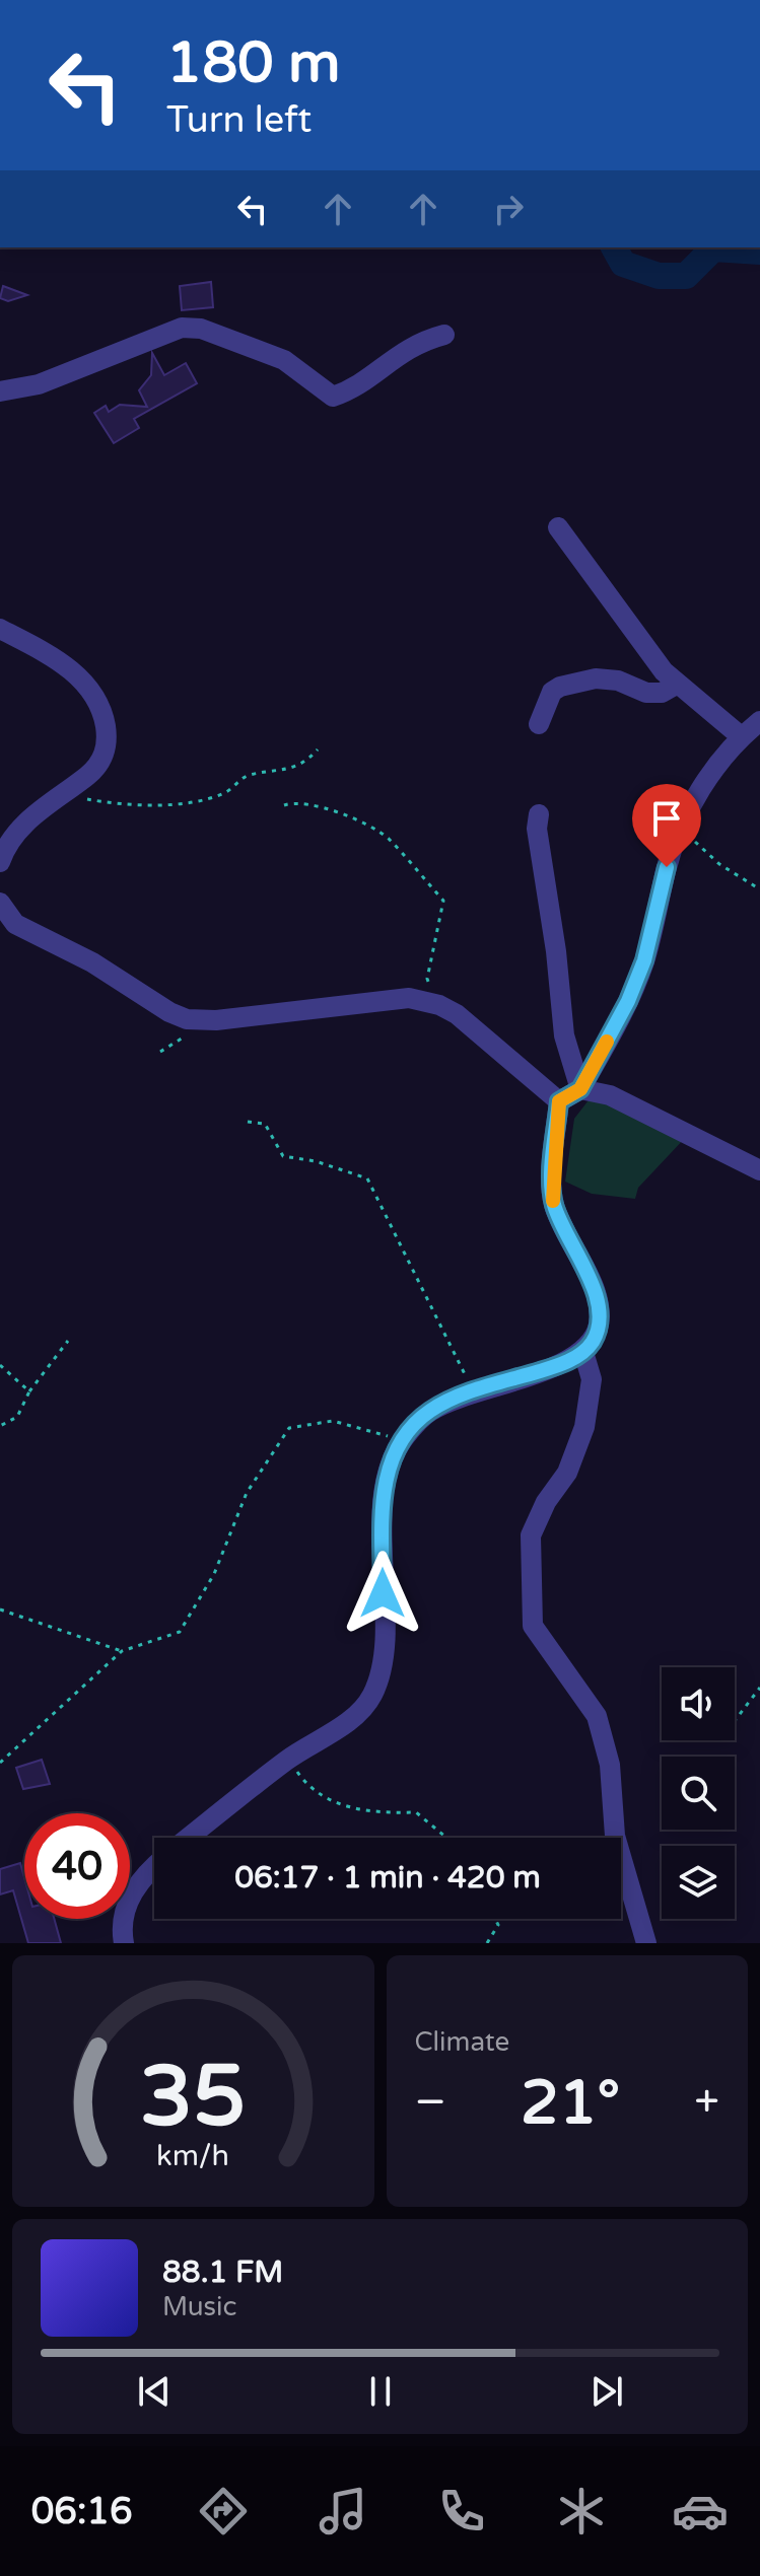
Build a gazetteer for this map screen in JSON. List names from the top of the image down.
{
  "page": {
    "turn": ["180 m", "Turn left"],
    "limit": "40",
    "trip": "06:17 · 1 min · 420 m",
    "tile": "Climate",
    "heat": ["−", "21°", "+"],
    "song": ["88.1 FM", "Music"],
    "tabs": "06:16",
    "gauge": ["35", "km/h"]
  }
}
